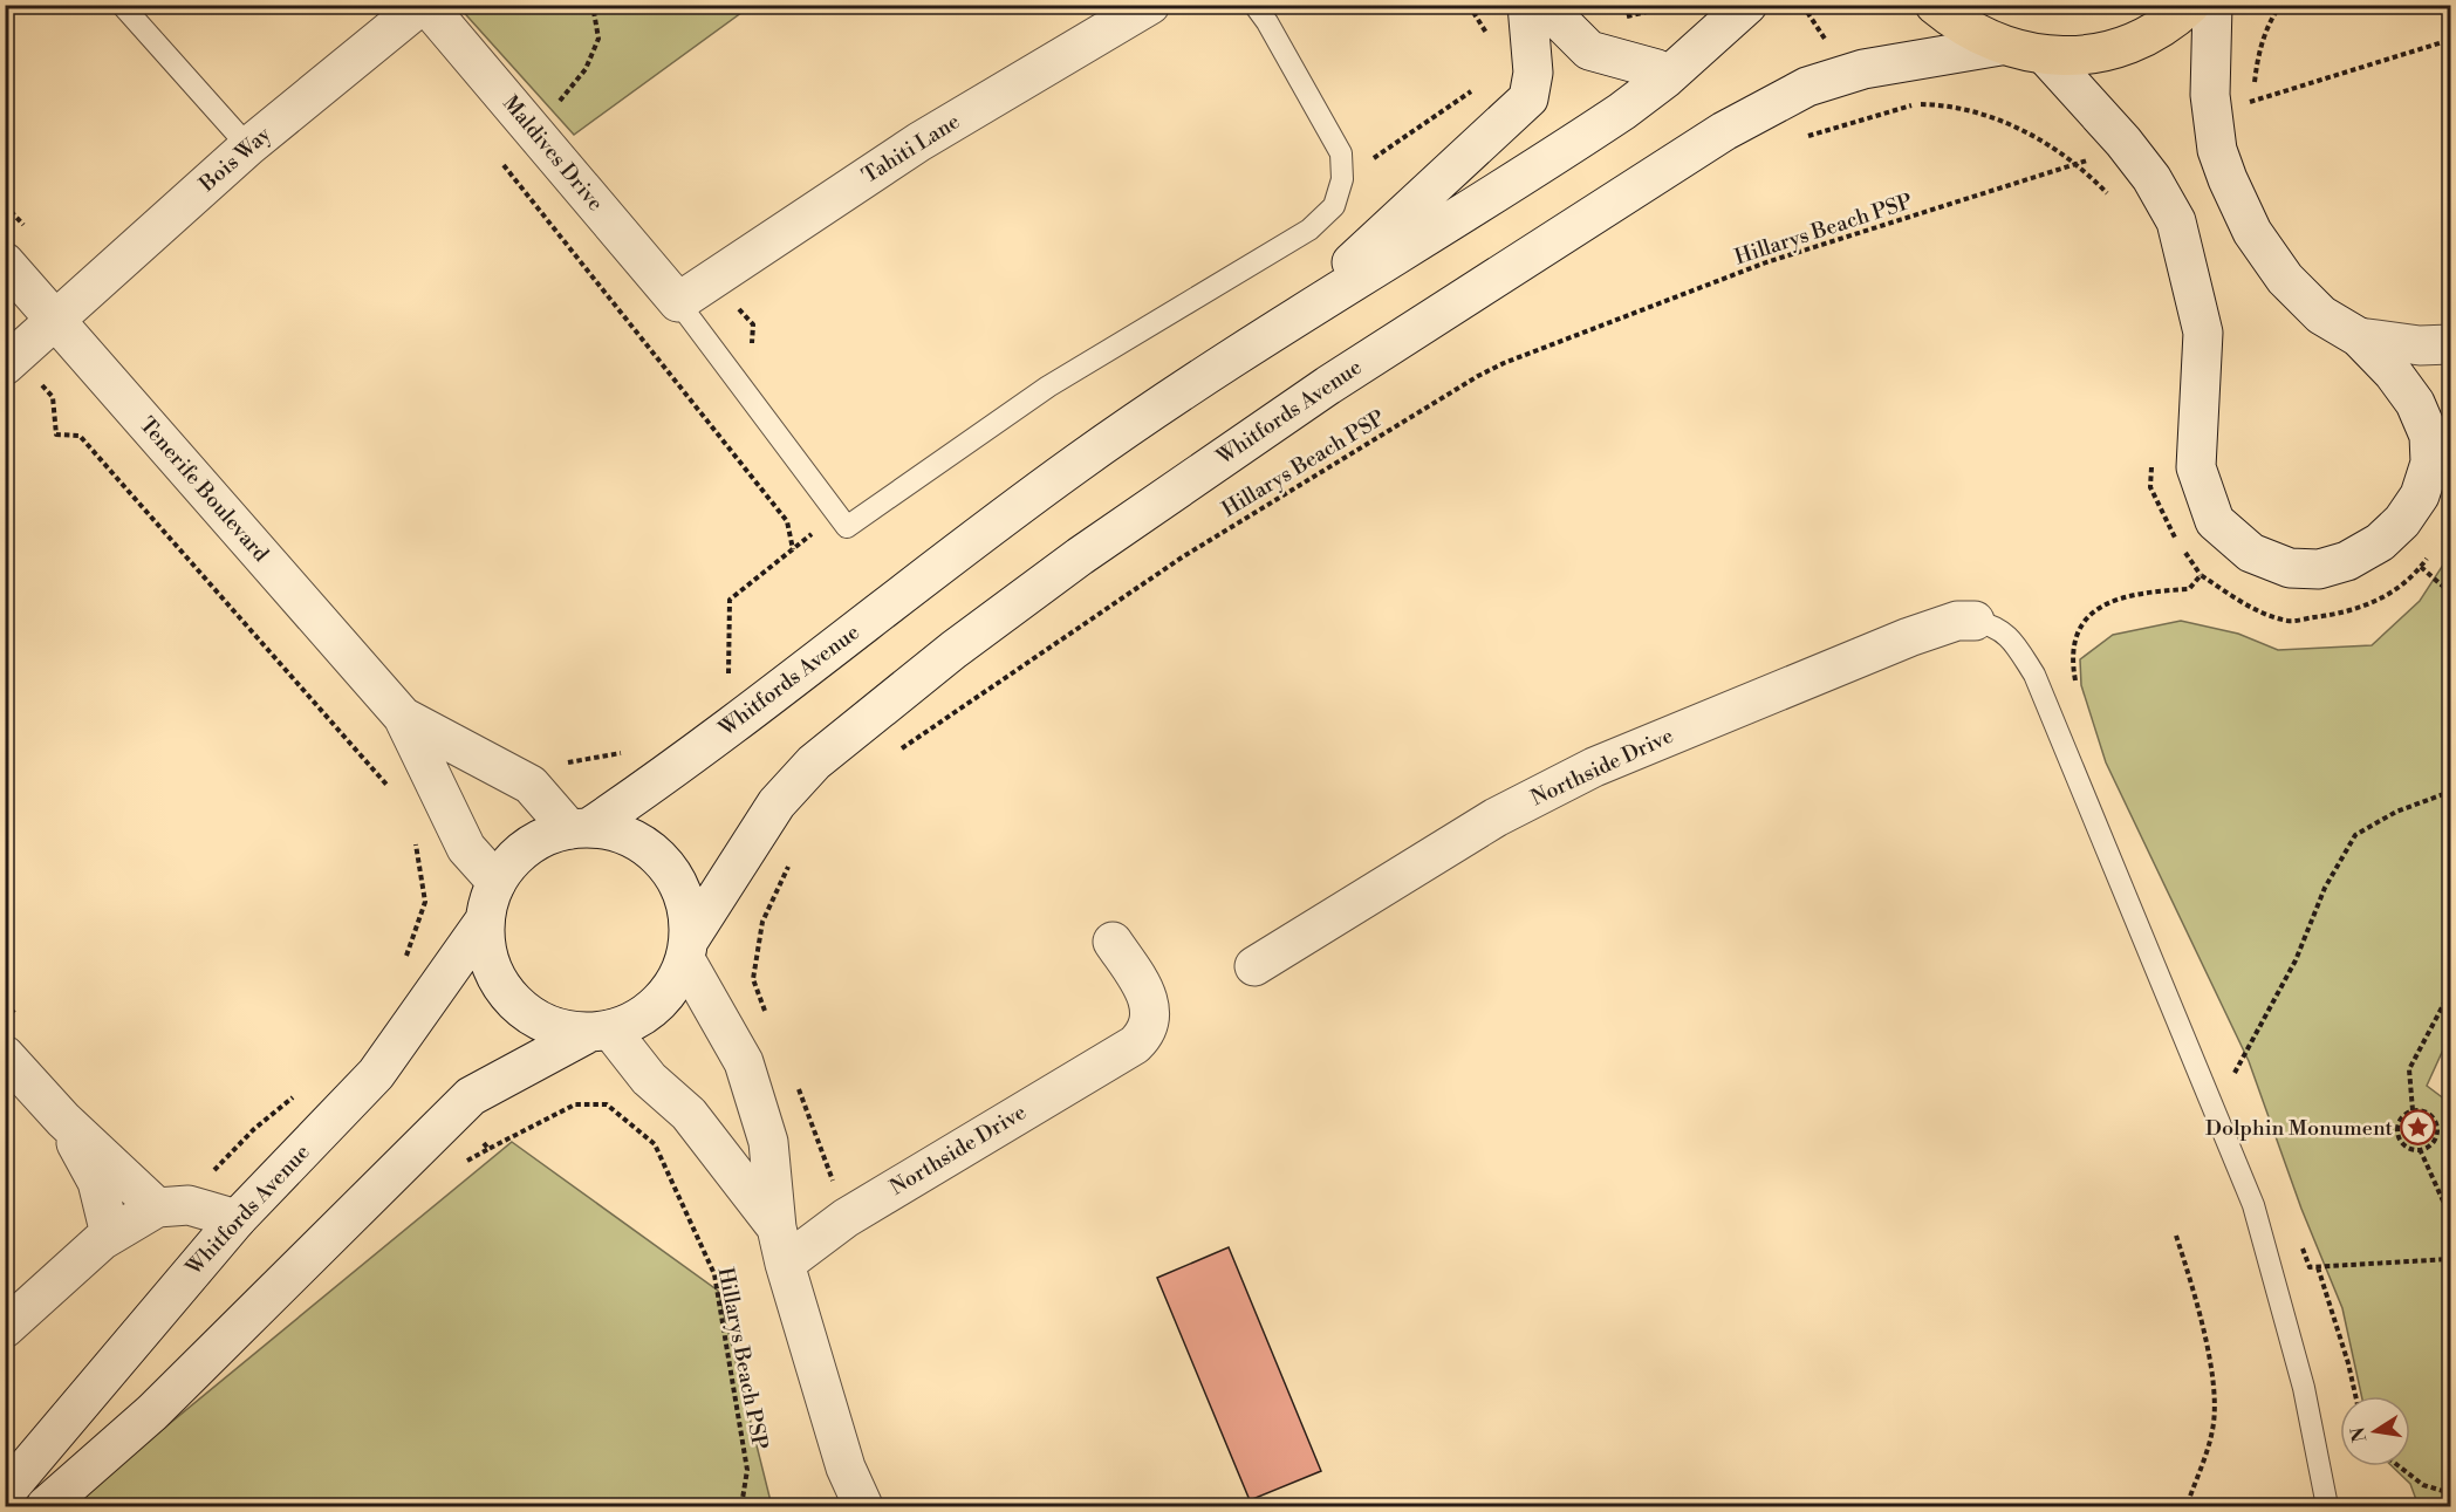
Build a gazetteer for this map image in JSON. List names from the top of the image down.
{
  "streets": {
    "main road": [
      "Tahiti Lane",
      "Maldives Drive",
      "Bois Way",
      "Whitfords Avenue",
      "Tenerife Boulevard",
      "Northside Drive"
    ],
    "path": ["Hillarys Beach PSP"]
  },
  "crossings": [
    ["Tahiti Lane", "Maldives Drive"],
    ["Maldives Drive", "Bois Way"],
    ["Bois Way", "Tenerife Boulevard"],
    ["Whitfords Avenue", "Tenerife Boulevard"]
  ],
  "places": {
    "place": ["Dolphin Monument"]
  },
  "north": "left"
}
